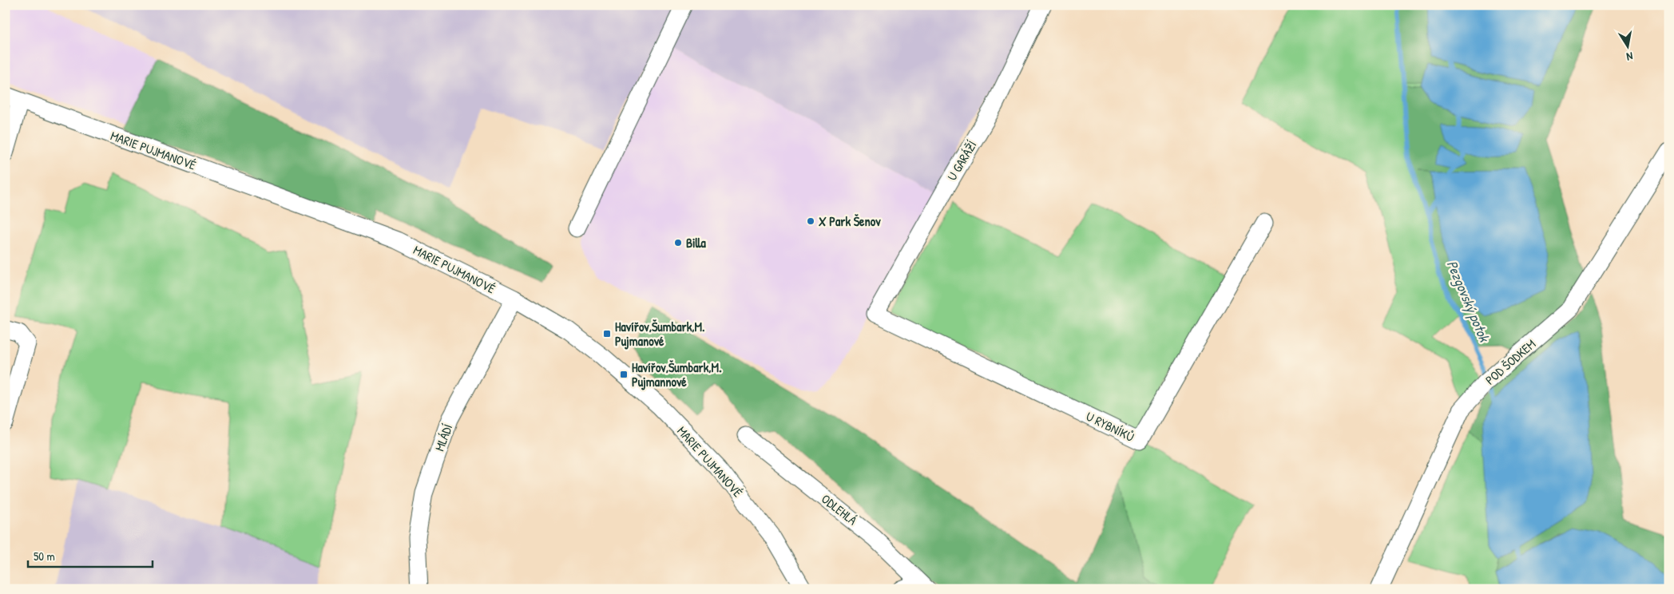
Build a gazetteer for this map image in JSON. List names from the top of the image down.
{
  "streets": {
    "street": [
      "MARIE PUJMANOVÉ",
      "U GARÁŽÍ",
      "POD ŠODKEM",
      "U RYBNÍKŮ",
      "MLÁDÍ",
      "ODLEHLÁ"
    ]
  },
  "crossings": [
    ["MARIE PUJMANOVÉ", "MLÁDÍ"],
    ["U GARÁŽÍ", "U RYBNÍKŮ"]
  ],
  "water": ["Pezgovský potok"],
  "places": {
    "other": ["X Park Šenov", "Billa"],
    "transit": ["Havířov,Šumbark,M. Pujmanové", "Havířov,Šumbark,M. Pujmannové"]
  },
  "scale_bar": "50 m",
  "north": "bottom"
}
